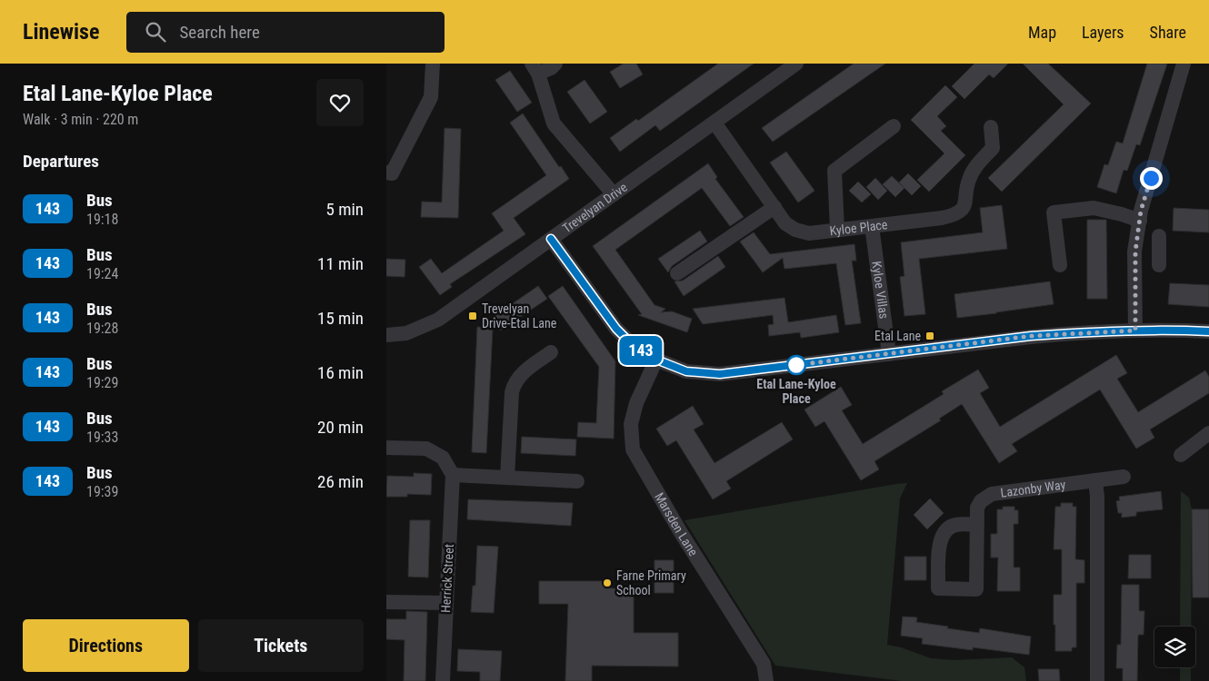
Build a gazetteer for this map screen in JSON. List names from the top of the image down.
{
  "streets": {
    "street": [
      "Trevelyan Drive",
      "Kyloe Place",
      "Kyloe Villas",
      "Lazonby Way",
      "Marsden Lane",
      "Herrick Street"
    ]
  },
  "crossings": [
    ["Trevelyan Drive", "Kyloe Place"],
    ["Kyloe Place", "Kyloe Villas"]
  ],
  "places": {
    "transit": ["Trevelyan Drive-Etal Lane", "Etal Lane"],
    "other": ["Etal Lane-Kyloe Place", "Farne Primary School"]
  },
  "lines": ["bus line 143"],
  "page": {
    "header": "Linewise",
    "search": "Search here",
    "nav": ["Map", "Layers", "Share"],
    "heading": [
      ["Etal Lane-Kyloe Place", "Walk · 3 min · 220 m"],
      "Departures"
    ],
    "on_map": "143",
    "list": [
      {
        "mark": "143",
        "name": "Bus",
        "note": "19:18",
        "value": "5 min"
      },
      {
        "mark": "143",
        "name": "Bus",
        "note": "19:24",
        "value": "11 min"
      },
      {
        "mark": "143",
        "name": "Bus",
        "note": "19:28",
        "value": "15 min"
      },
      {
        "mark": "143",
        "name": "Bus",
        "note": "19:29",
        "value": "16 min"
      },
      {
        "mark": "143",
        "name": "Bus",
        "note": "19:33",
        "value": "20 min"
      },
      {
        "mark": "143",
        "name": "Bus",
        "note": "19:39",
        "value": "26 min"
      }
    ],
    "buttons": ["Directions", "Tickets"]
  }
}
